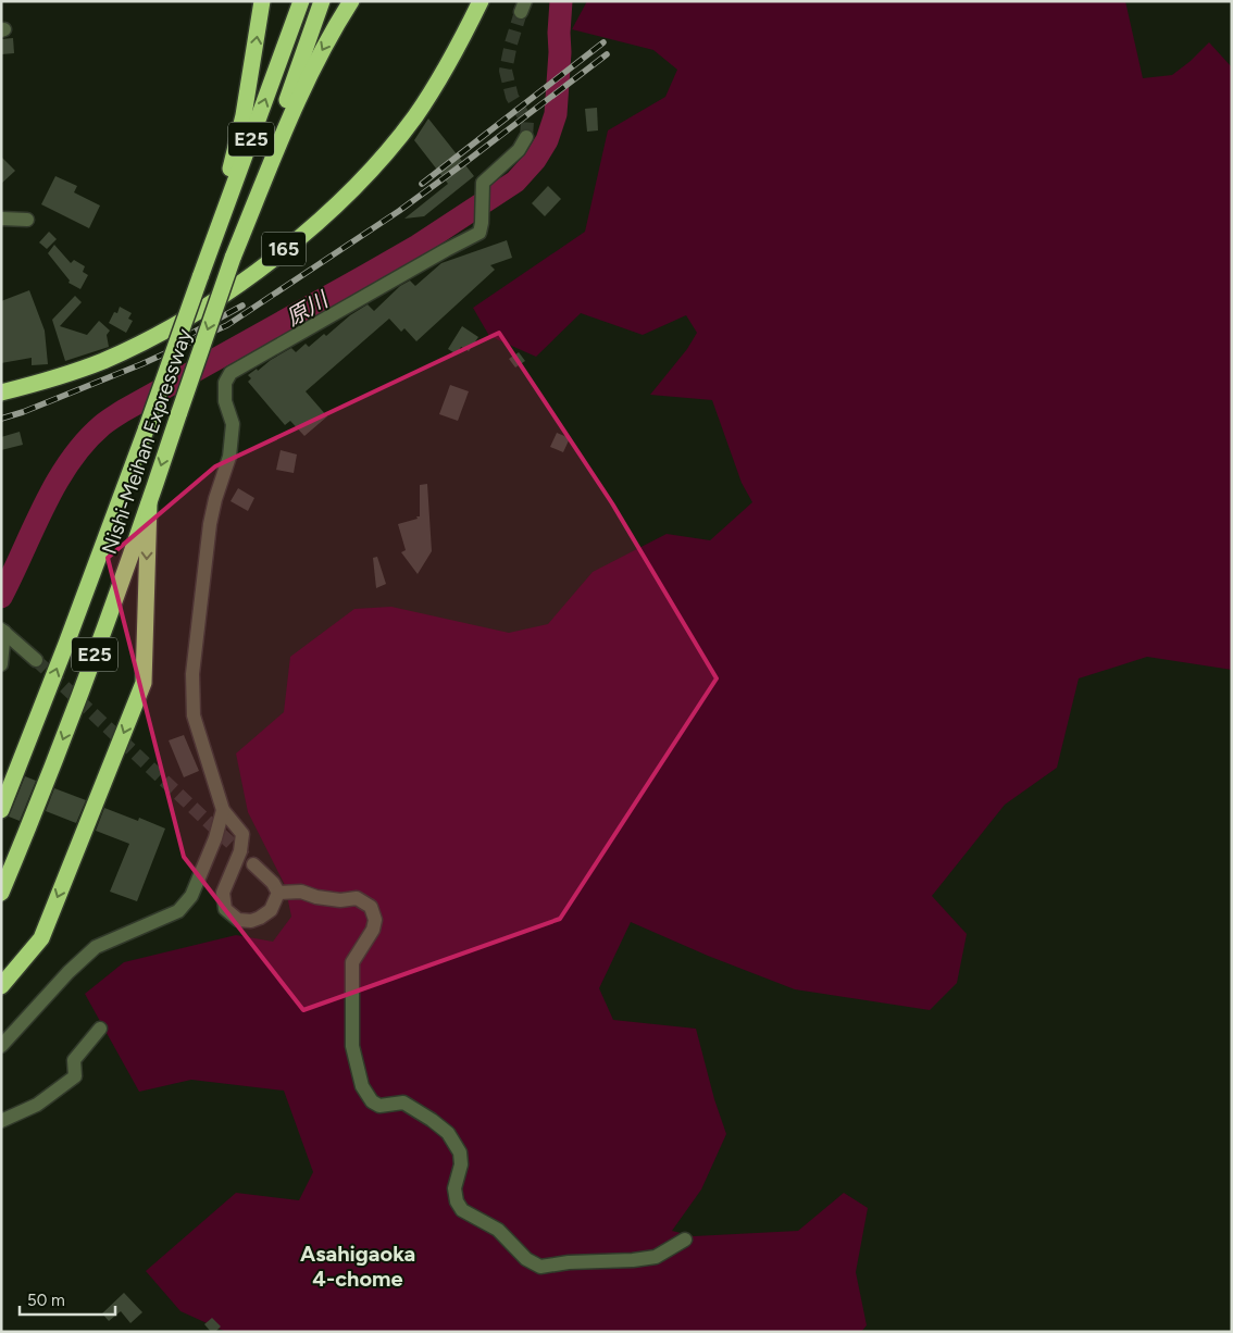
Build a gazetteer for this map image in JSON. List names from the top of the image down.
{
  "streets": {
    "highway": ["E25", "165", "Nishi-Meihan Expressway"]
  },
  "districts": ["Asahigaoka 4-chome"],
  "water": ["原川"],
  "scale_bar": "50 m"
}
